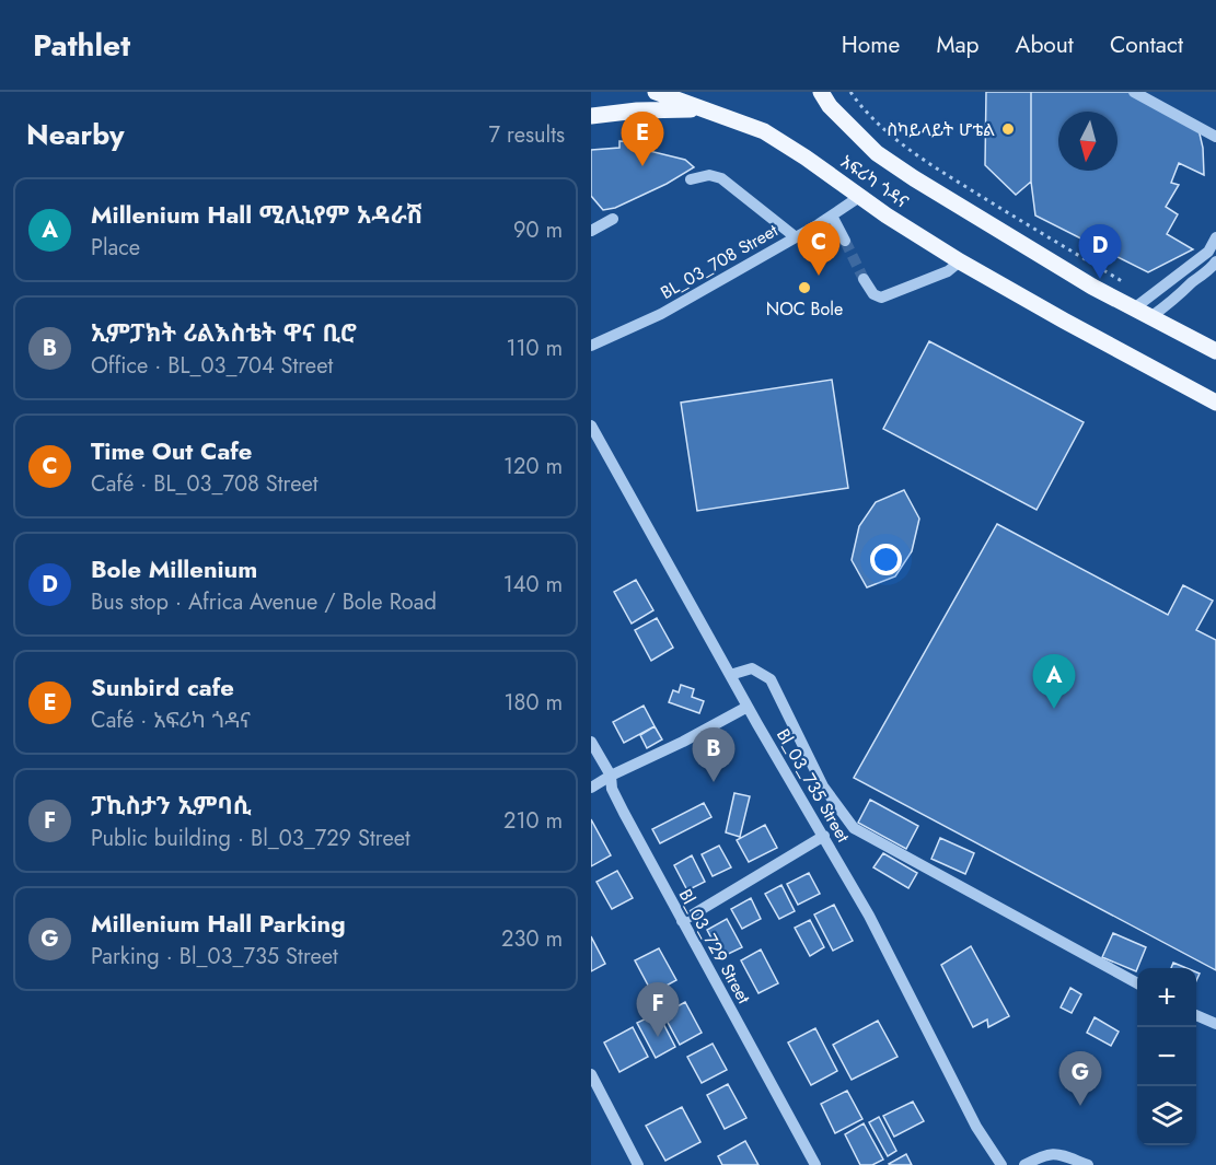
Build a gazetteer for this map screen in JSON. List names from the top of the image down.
{
  "streets": {
    "main road": ["አፍሪካ ጎዳና"],
    "street": ["BL_03_708 Street", "Bl_03_735 Street", "Bl_03_729 Street"]
  },
  "crossings": [
    ["አፍሪካ ጎዳና", "BL_03_708 Street"]
  ],
  "places": ["ስካይላይት ሆቴል", "NOC Bole"],
  "north": "bottom",
  "page": {
    "header": "Pathlet",
    "nav": [
      "Home",
      "Map",
      "About",
      "Contact"
    ],
    "heading": ["Nearby", "7 results"],
    "pins": [
      "E",
      "C",
      "D",
      "A",
      "B",
      "F",
      "G"
    ],
    "list": [
      {
        "mark": "A",
        "name": "Millenium Hall ሚሊኒየም አዳራሽ",
        "note": "Place",
        "value": "90 m"
      },
      {
        "mark": "B",
        "name": "ኢምፓክት ሪልእስቴት ዋና ቢሮ",
        "note": "Office · BL_03_704 Street",
        "value": "110 m"
      },
      {
        "mark": "C",
        "name": "Time Out Cafe",
        "note": "Café · BL_03_708 Street",
        "value": "120 m"
      },
      {
        "mark": "D",
        "name": "Bole Millenium",
        "note": "Bus stop · Africa Avenue / Bole Road",
        "value": "140 m"
      },
      {
        "mark": "E",
        "name": "Sunbird cafe",
        "note": "Café · አፍሪካ ጎዳና",
        "value": "180 m"
      },
      {
        "mark": "F",
        "name": "ፓኪስታን ኢምባሲ",
        "note": "Public building · Bl_03_729 Street",
        "value": "210 m"
      },
      {
        "mark": "G",
        "name": "Millenium Hall Parking",
        "note": "Parking · Bl_03_735 Street",
        "value": "230 m"
      }
    ],
    "map_buttons": ["+", "−"]
  }
}
